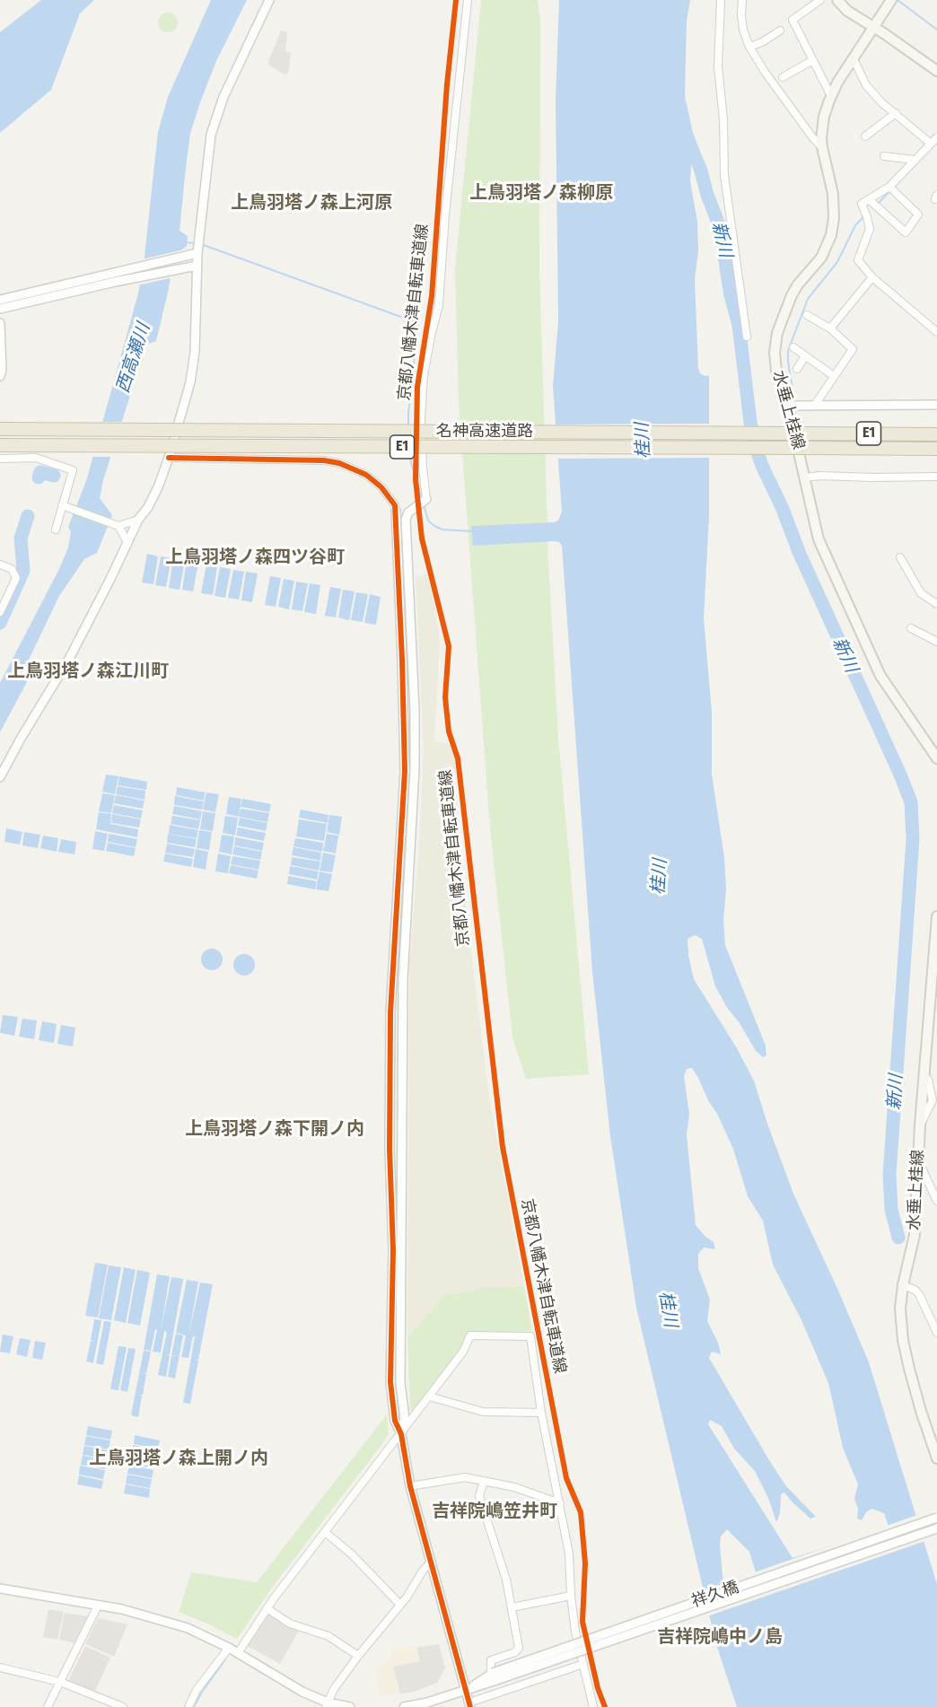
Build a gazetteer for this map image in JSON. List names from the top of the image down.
{
  "streets": {
    "highway": ["名神高速道路", "E1"],
    "main road": ["水垂上桂線"],
    "street": ["祥久橋"],
    "cycle path": ["京都八幡木津自転車道線"]
  },
  "districts": [
    "上鳥羽塔ノ森柳原",
    "上鳥羽塔ノ森上河原",
    "上鳥羽塔ノ森四ツ谷町",
    "上鳥羽塔ノ森江川町",
    "上鳥羽塔ノ森下開ノ内",
    "上鳥羽塔ノ森上開ノ内",
    "吉祥院嶋笠井町",
    "吉祥院嶋中ノ島"
  ],
  "water": ["新川", "西高瀬川", "桂川"]
}
